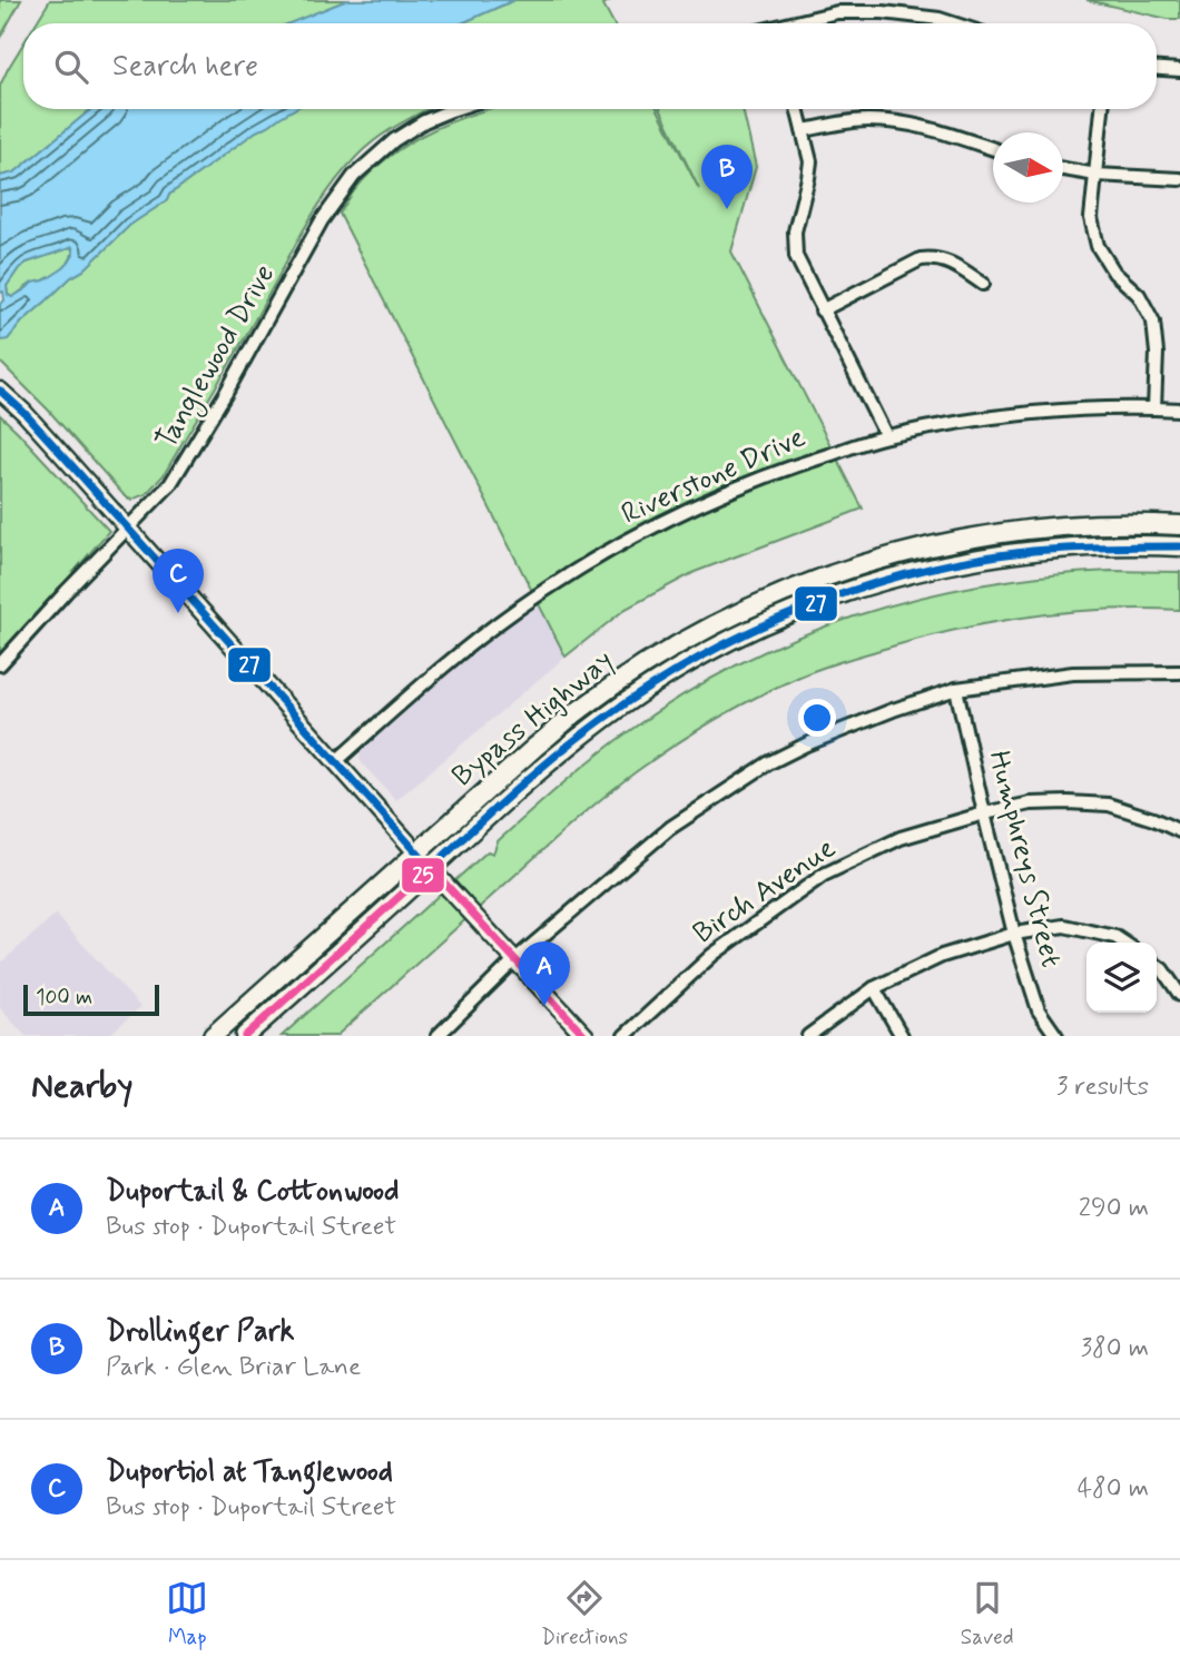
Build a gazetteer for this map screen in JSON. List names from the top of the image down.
{
  "streets": {
    "highway": ["Bypass Highway"],
    "street": [
      "Tanglewood Drive",
      "Riverstone Drive",
      "Humphreys Street",
      "Birch Avenue"
    ]
  },
  "crossings": [
    ["Humphreys Street", "Birch Avenue"]
  ],
  "lines": ["transit line 27", "transit line 25"],
  "scale_bar": "100 m",
  "north": "right",
  "page": {
    "search": "Search here",
    "pins": ["B", "C", "A"],
    "scale": "100 m",
    "heading": ["Nearby", "3 results"],
    "list": [
      {
        "mark": "A",
        "name": "Duportail & Cottonwood",
        "note": "Bus stop · Duportail Street",
        "value": "290 m"
      },
      {
        "mark": "B",
        "name": "Drollinger Park",
        "note": "Park · Glen Briar Lane",
        "value": "380 m"
      },
      {
        "mark": "C",
        "name": "Duportiol at Tanglewood",
        "note": "Bus stop · Duportail Street",
        "value": "480 m"
      }
    ],
    "nav": ["Map", "Directions", "Saved"]
  }
}
